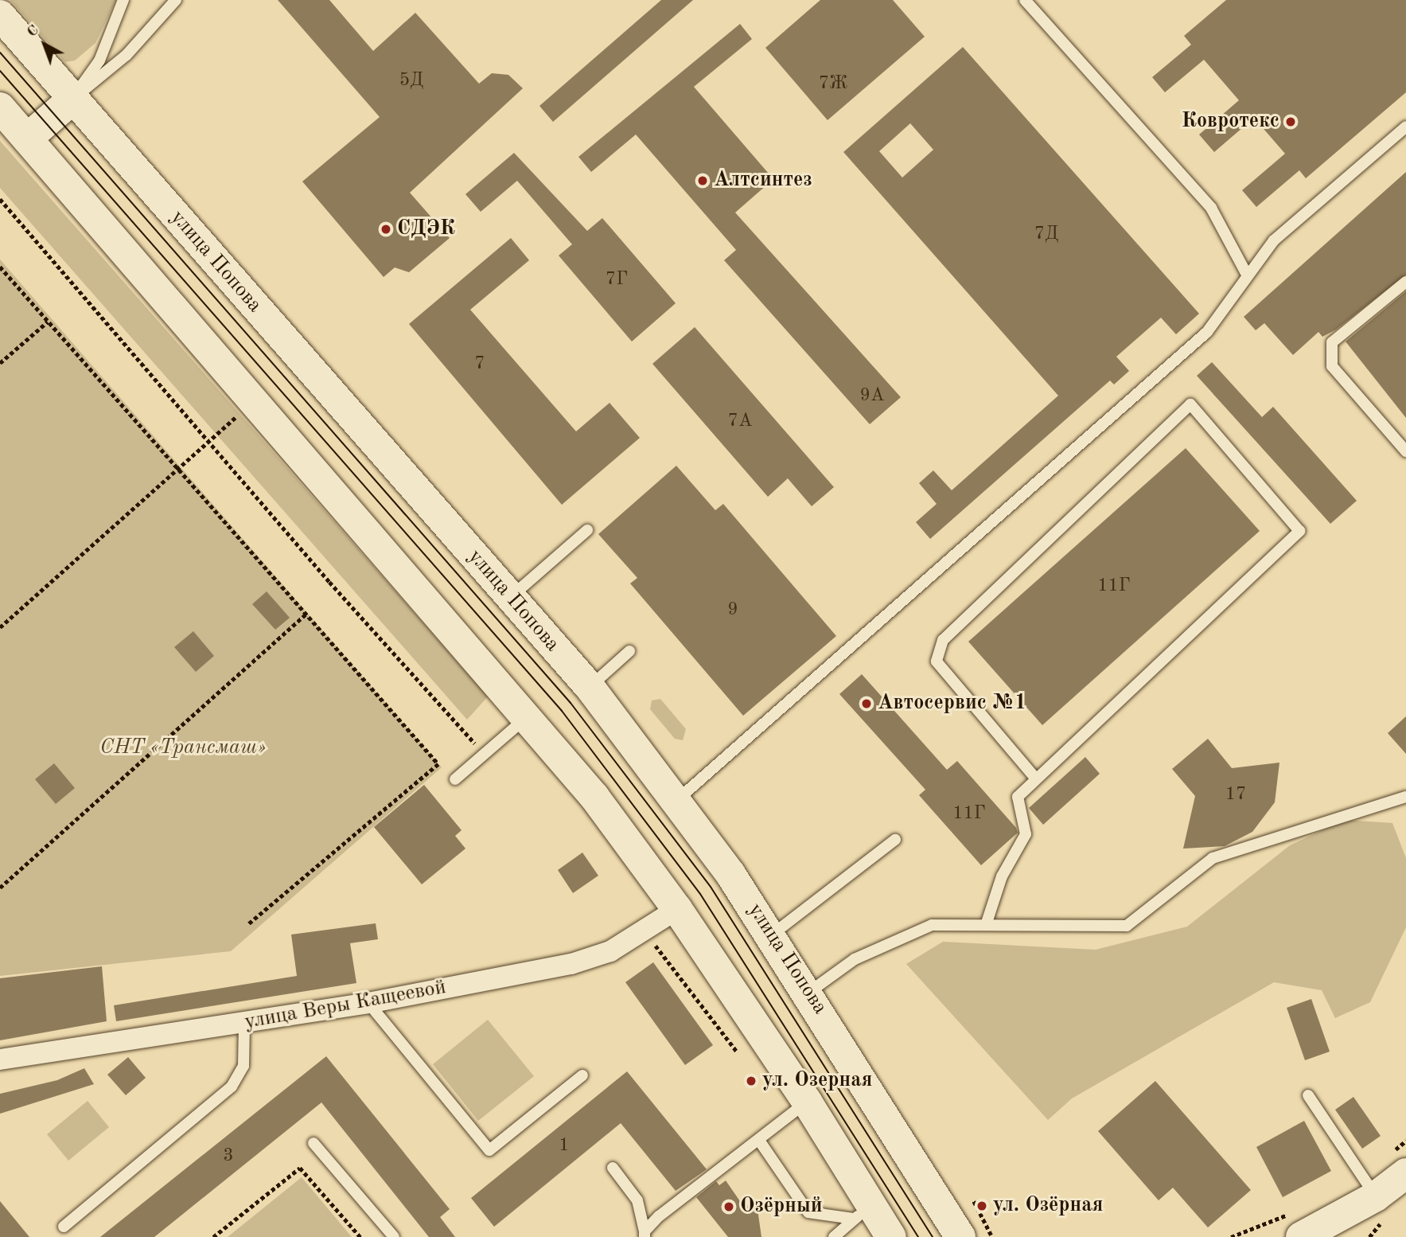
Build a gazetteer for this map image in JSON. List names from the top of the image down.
{
  "streets": {
    "main road": ["улица Попова"],
    "street": ["улица Веры Кащеевой"]
  },
  "parks": ["СНТ «Трансмаш»"],
  "places": [
    "Ковротекс",
    "Алтсинтез",
    "СДЭК",
    "Автосервис №1",
    "ул. Озерная",
    "ул. Озёрная",
    "Озёрный"
  ],
  "house_numbers": [
    "5Д",
    "7Ж",
    "7Д",
    "7Г",
    "7",
    "9А",
    "7А",
    "11Г",
    "9",
    "17",
    "11Г",
    "1",
    "3"
  ],
  "north": "top left"
}
